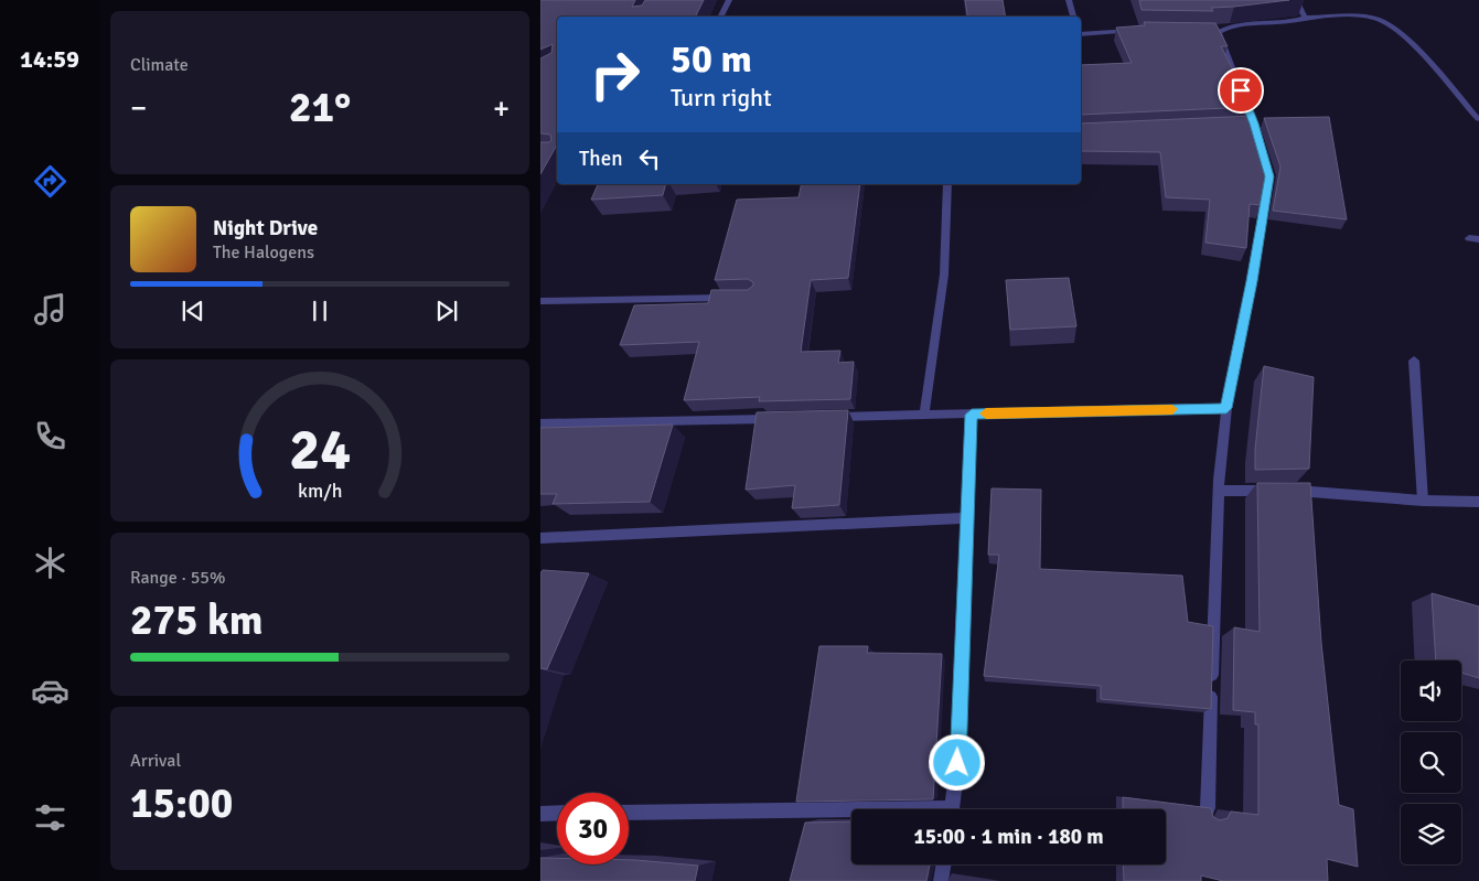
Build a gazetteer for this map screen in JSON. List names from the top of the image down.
{
  "page": {
    "tabs": "14:59",
    "tile": [
      "Climate",
      ["Range · 55%", "275 km"],
      ["Arrival", "15:00"]
    ],
    "turn": ["50 m", "Turn right"],
    "heat": ["−", "21°", "+"],
    "then": "Then",
    "song": ["Night Drive", "The Halogens"],
    "limit": "30",
    "trip": "15:00 · 1 min · 180 m",
    "gauge": ["24", "km/h"]
  }
}
